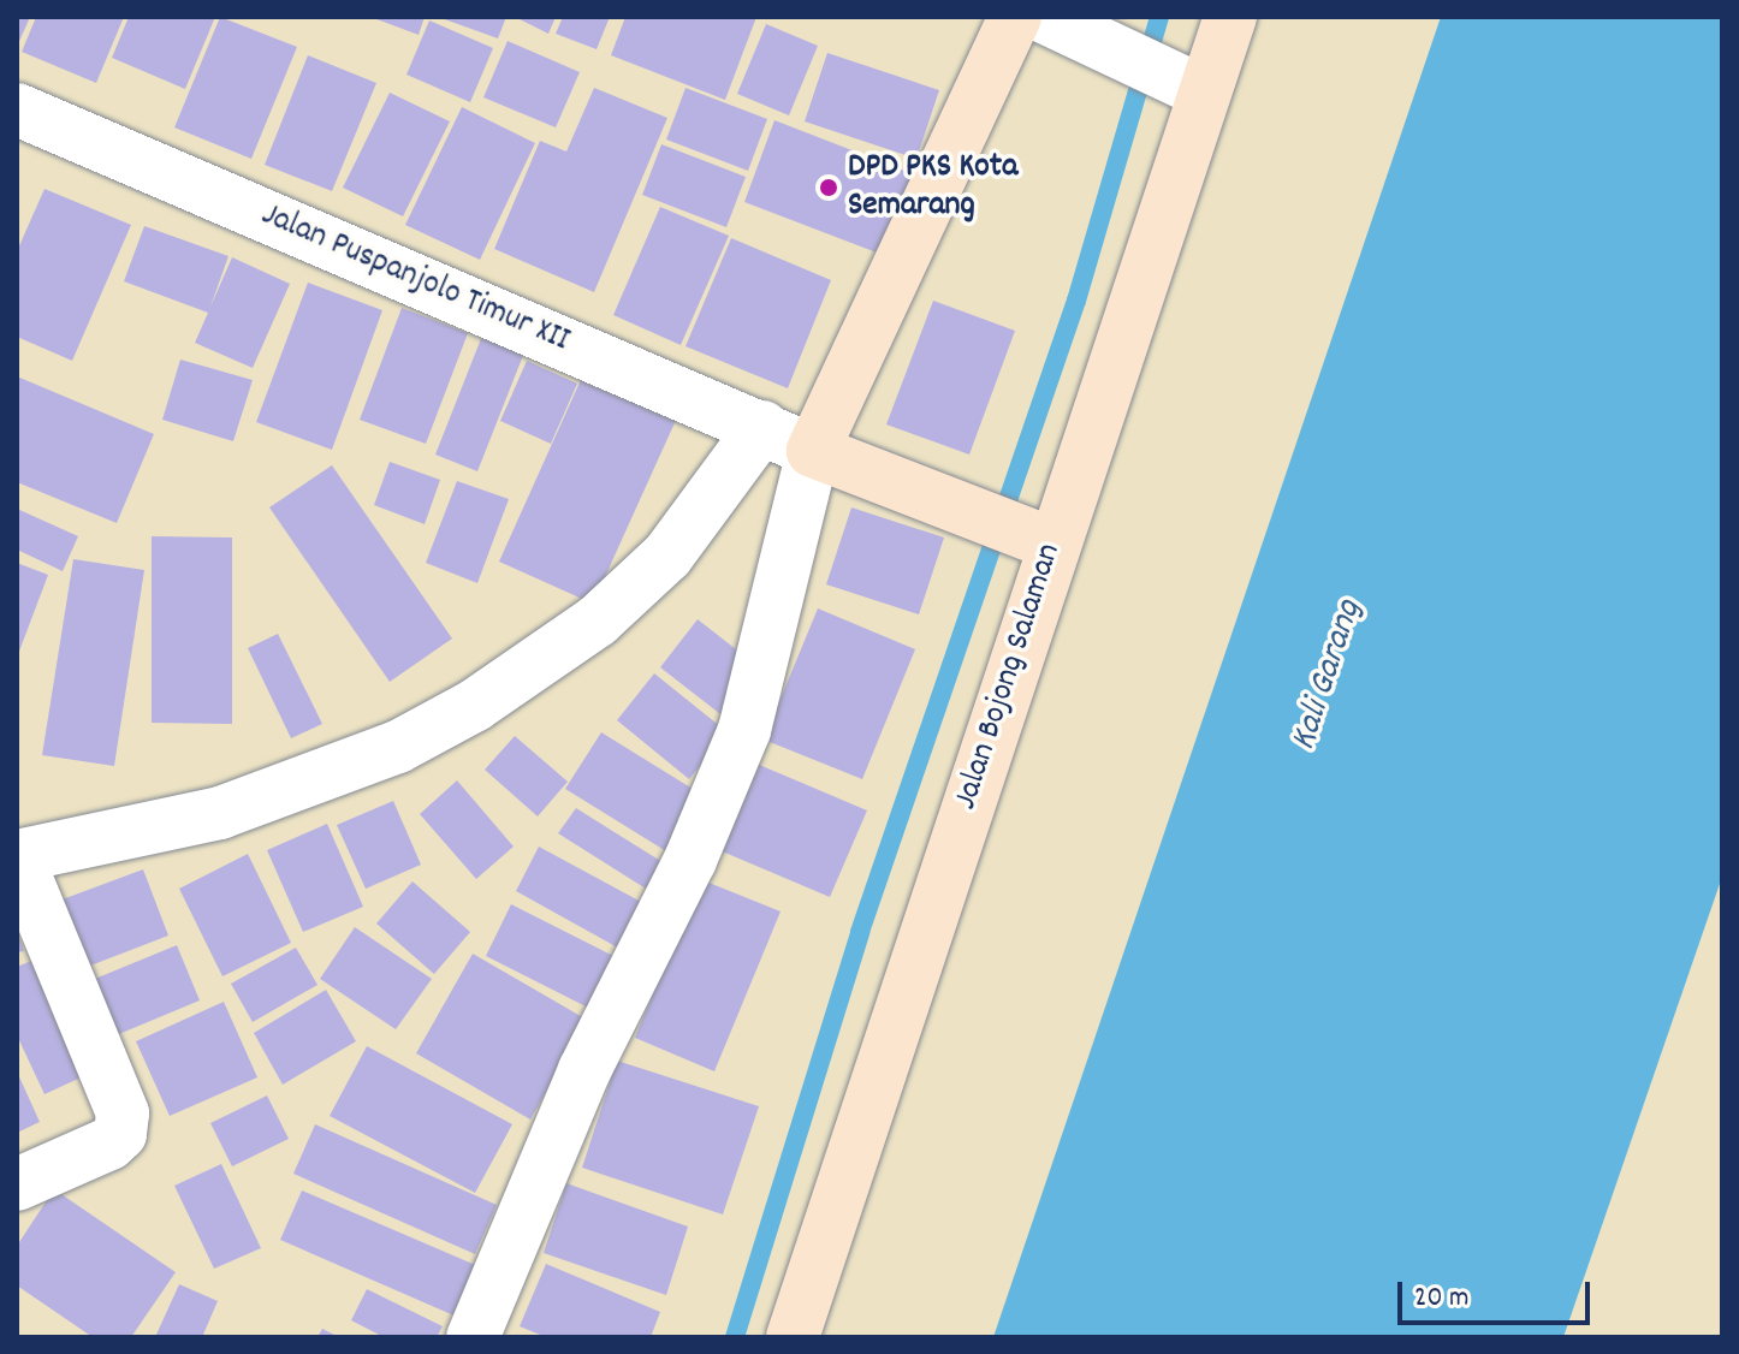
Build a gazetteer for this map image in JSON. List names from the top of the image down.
{
  "streets": {
    "street": ["Jalan Puspanjolo Timur XII", "Jalan Bojong Salaman"]
  },
  "water": ["Kali Garang"],
  "places": ["DPD PKS Kota Semarang"],
  "scale_bar": "20 m"
}
